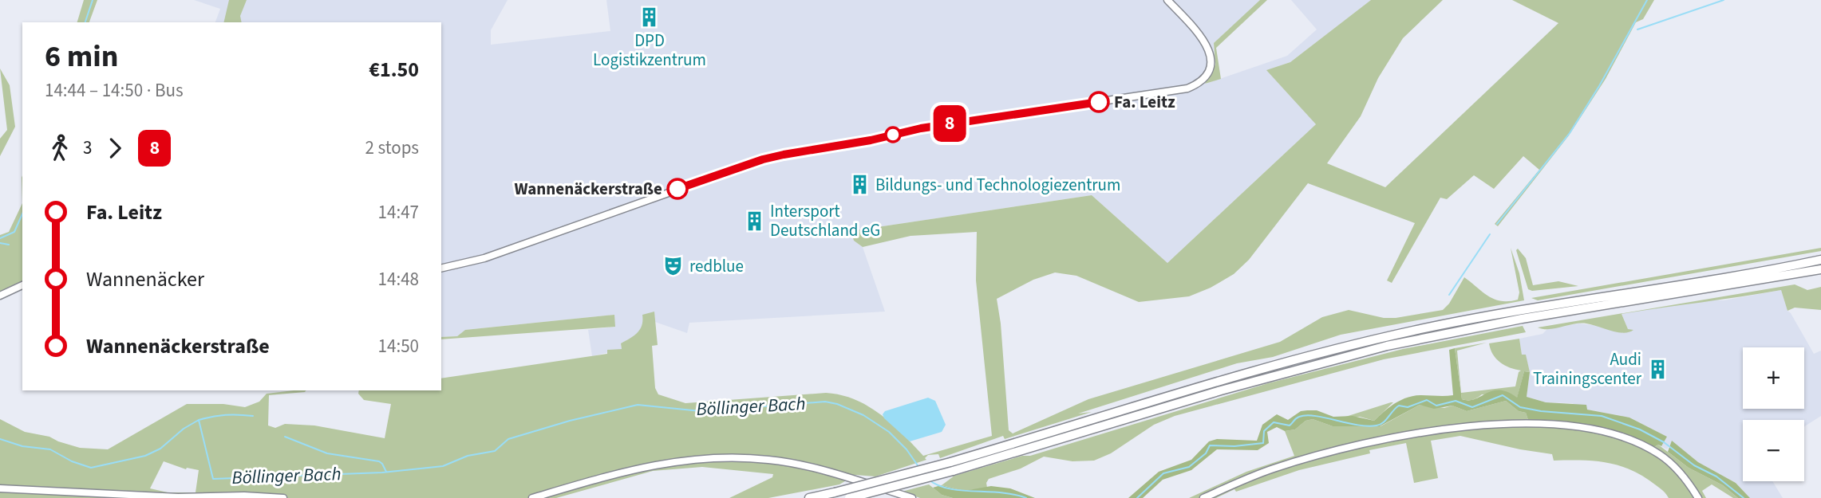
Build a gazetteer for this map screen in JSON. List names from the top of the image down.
{
  "water": ["Böllinger Bach"],
  "places": {
    "building": [
      "DPD Logistikzentrum",
      "Bildungs- und Technologiezentrum",
      "Intersport Deutschland eG",
      "Audi Trainingscenter"
    ],
    "other": ["Fa. Leitz", "Wannenäckerstraße"],
    "theatre": ["redblue"]
  },
  "lines": ["bus line 8"],
  "page": {
    "on_map": "8",
    "heading": ["6 min", "14:44 – 14:50 · Bus", "€1.50"],
    "legs": ["3", "8", "2 stops"],
    "list": [
      {
        "name": "Fa. Leitz",
        "value": "14:47"
      },
      {
        "name": "Wannenäcker",
        "value": "14:48"
      },
      {
        "name": "Wannenäckerstraße",
        "value": "14:50"
      }
    ],
    "map_buttons": ["+", "−"]
  }
}
